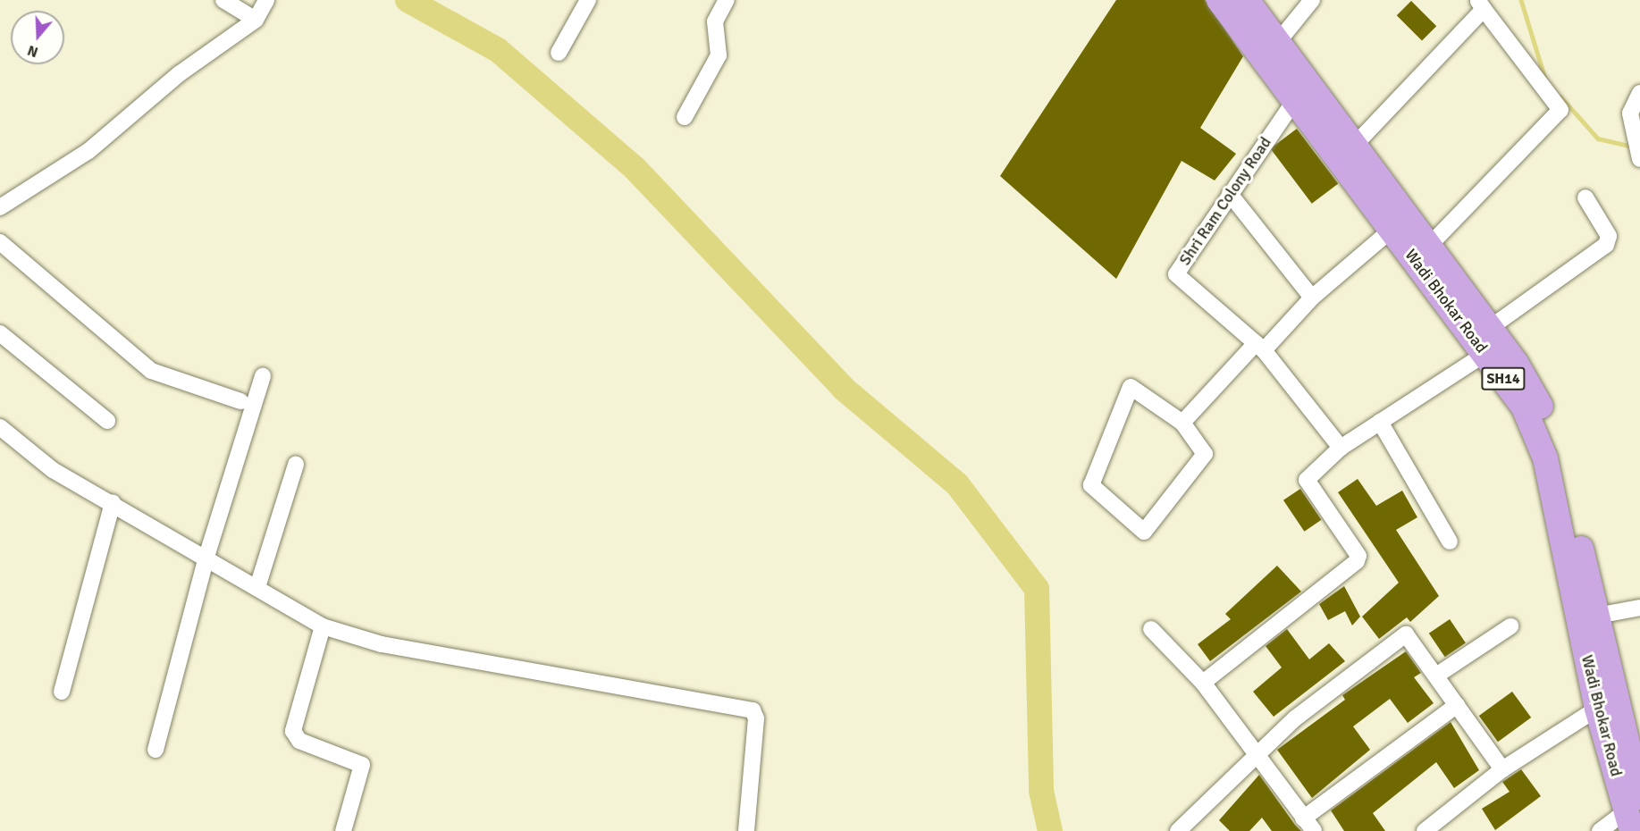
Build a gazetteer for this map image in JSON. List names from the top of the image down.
{
  "streets": {
    "main road": ["Wadi Bhokar Road", "SH14"],
    "street": ["Shri Ram Colony Road"]
  },
  "crossings": [
    ["Shri Ram Colony Road", "Wadi Bhokar Road"]
  ],
  "north": "bottom"
}
